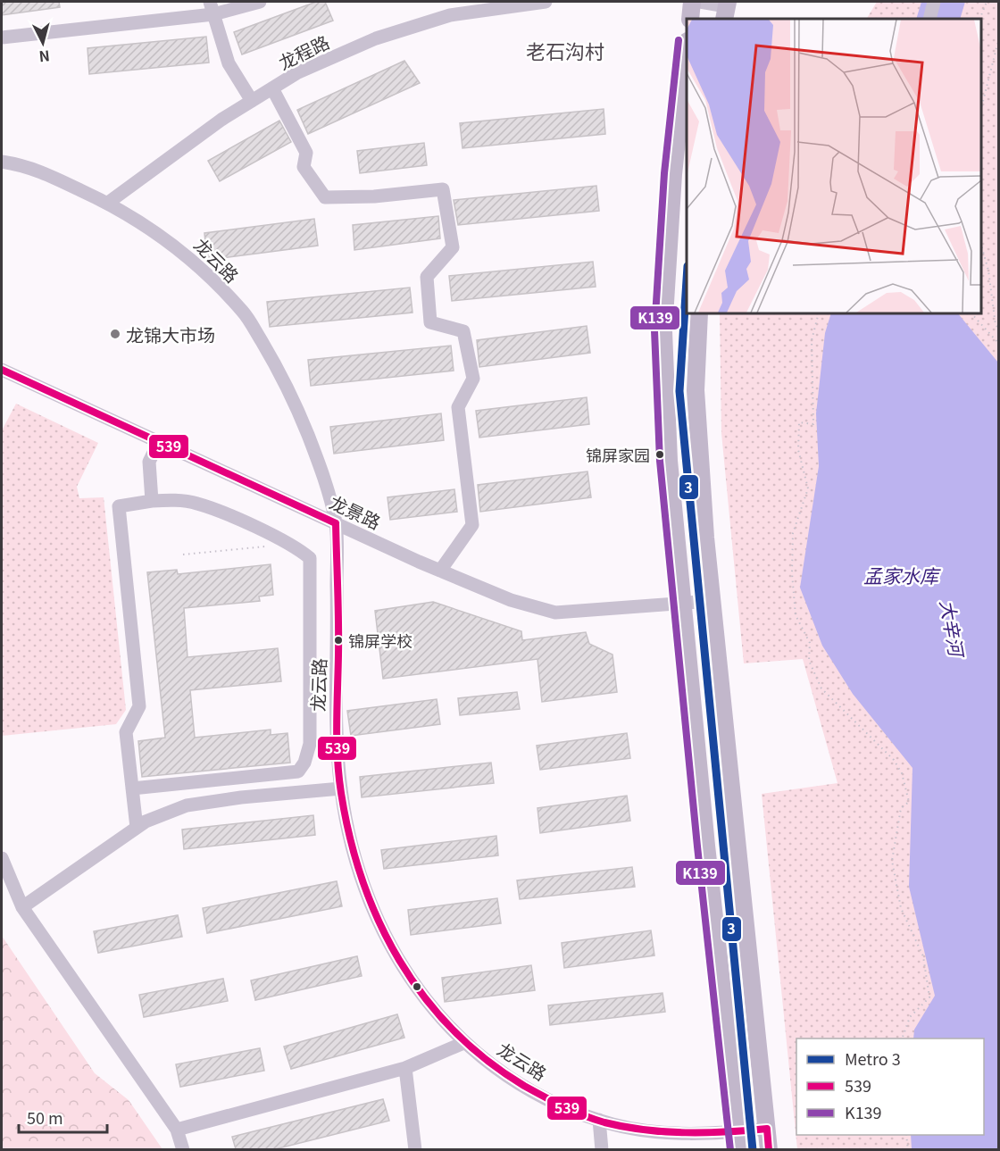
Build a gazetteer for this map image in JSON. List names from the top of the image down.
{
  "streets": {
    "street": ["龙程路", "龙云路", "龙景路"]
  },
  "crossings": [
    ["龙程路", "龙云路"],
    ["龙云路", "龙景路"]
  ],
  "districts": ["老石沟村"],
  "water": ["孟家水库", "大辛河"],
  "places": ["龙锦大市场", "锦屏家园", "锦屏学校"],
  "lines": ["transit line K139", "metro line 3", "transit line 539"],
  "legend": ["Metro 3", "539", "K139"],
  "scale_bar": "50 m",
  "north": "bottom"
}
